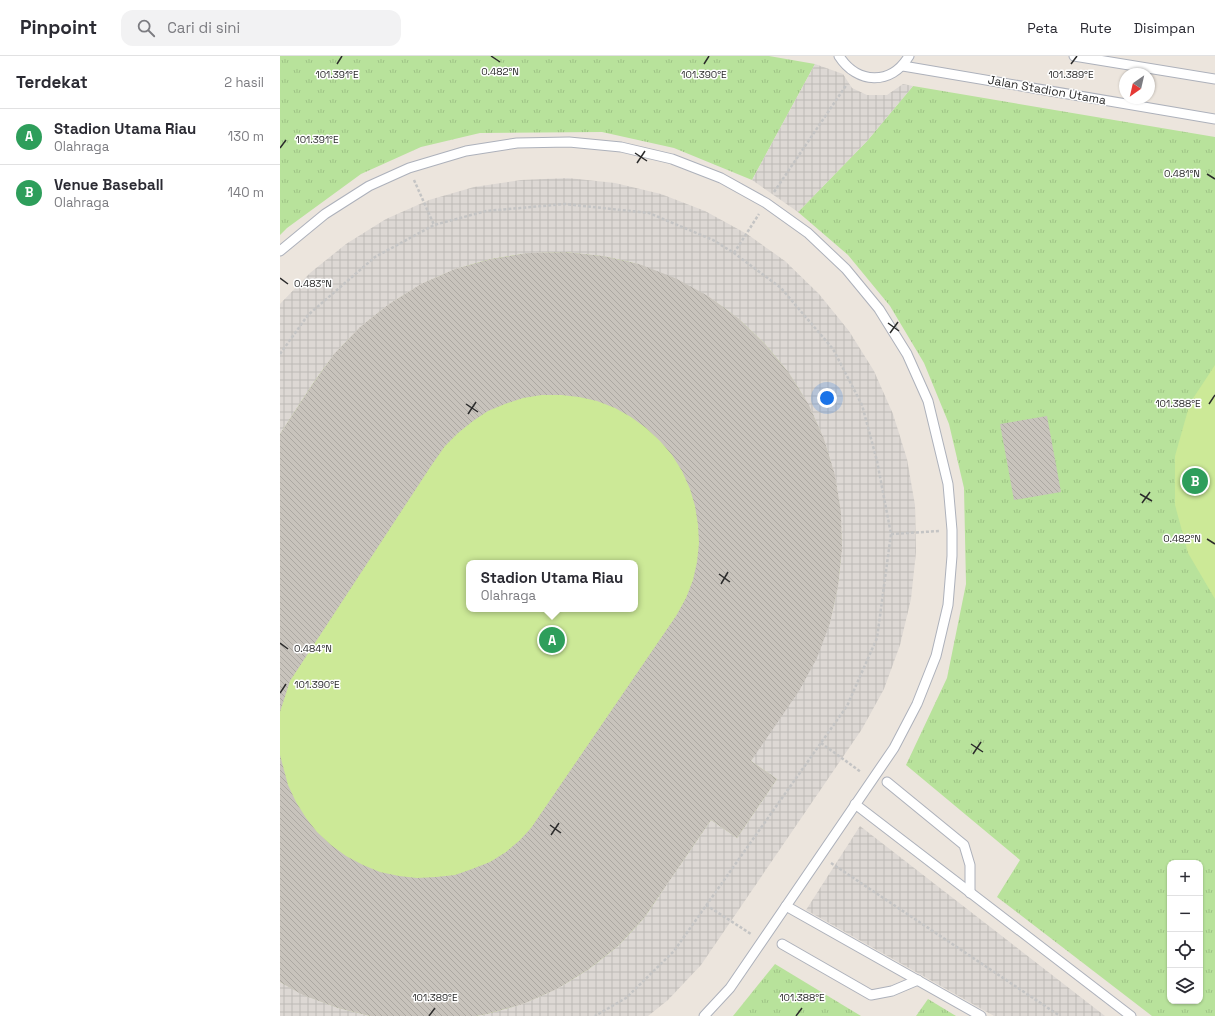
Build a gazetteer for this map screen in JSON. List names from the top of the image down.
{
  "streets": {
    "lane": ["Jalan Stadion Utama"]
  },
  "north": "bottom left",
  "page": {
    "header": "Pinpoint",
    "search": "Cari di sini",
    "nav": ["Peta", "Rute", "Disimpan"],
    "heading": ["Terdekat", "2 hasil"],
    "list": [
      {
        "mark": "A",
        "name": "Stadion Utama Riau",
        "note": "Olahraga",
        "value": "130 m"
      },
      {
        "mark": "B",
        "name": "Venue Baseball",
        "note": "Olahraga",
        "value": "140 m"
      }
    ],
    "pins": ["B", "A"],
    "popup": ["Stadion Utama Riau", "Olahraga"],
    "map_buttons": ["+", "−"]
  },
  "coordinates": [
    "0.482°N",
    "101.391°E",
    "101.390°E",
    "101.389°E",
    "0.481°N",
    "0.483°N",
    "101.388°E",
    "0.484°N"
  ]
}
